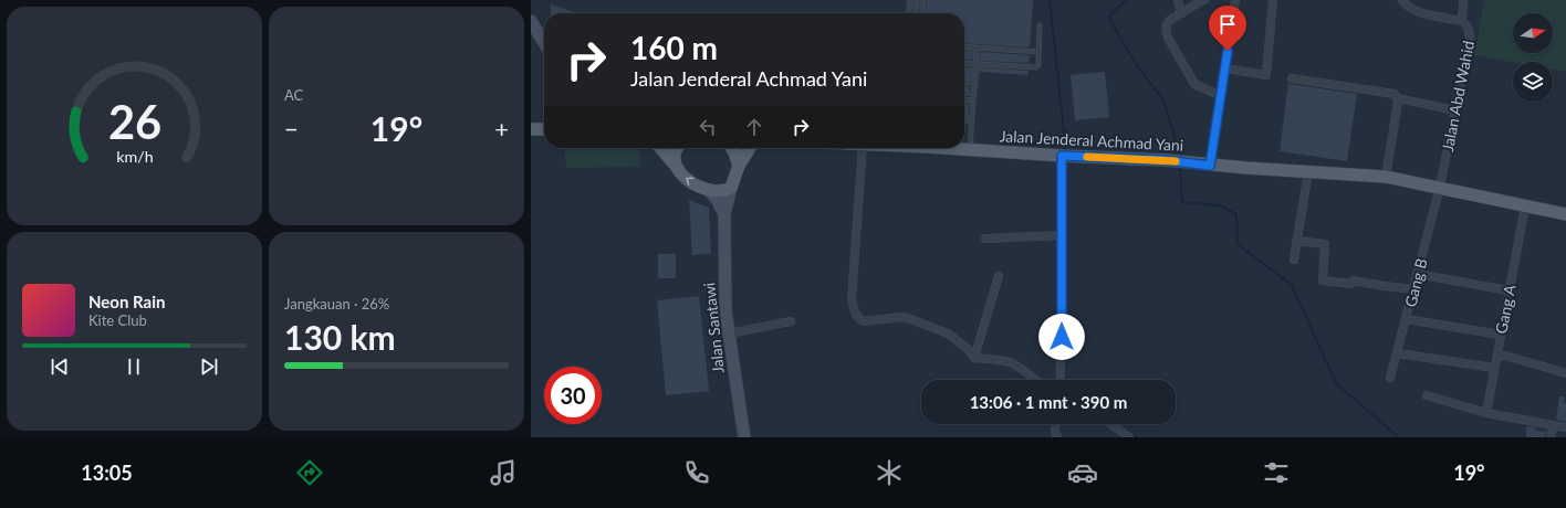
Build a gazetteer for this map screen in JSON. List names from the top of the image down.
{
  "streets": {
    "main road": ["Jalan Jenderal Achmad Yani", "Jalan Santawi"],
    "street": ["Jalan Abd Wahid", "Gang B", "Gang A"]
  },
  "crossings": [
    ["Jalan Abd Wahid", "Jalan Jenderal Achmad Yani"],
    ["Jalan Abd Wahid", "Gang B"],
    ["Jalan Jenderal Achmad Yani", "Gang B"],
    ["Jalan Jenderal Achmad Yani", "Gang A"]
  ],
  "north": "right",
  "page": {
    "tile": [
      "AC",
      ["Jangkauan · 26%", "130 km"]
    ],
    "turn": ["160 m", "Jalan Jenderal Achmad Yani"],
    "heat": ["−", "19°", "+"],
    "song": ["Neon Rain", "Kite Club"],
    "limit": "30",
    "trip": "13:06 · 1 mnt · 390 m",
    "tabs": ["13:05", "19°"],
    "gauge": ["26", "km/h"]
  }
}
